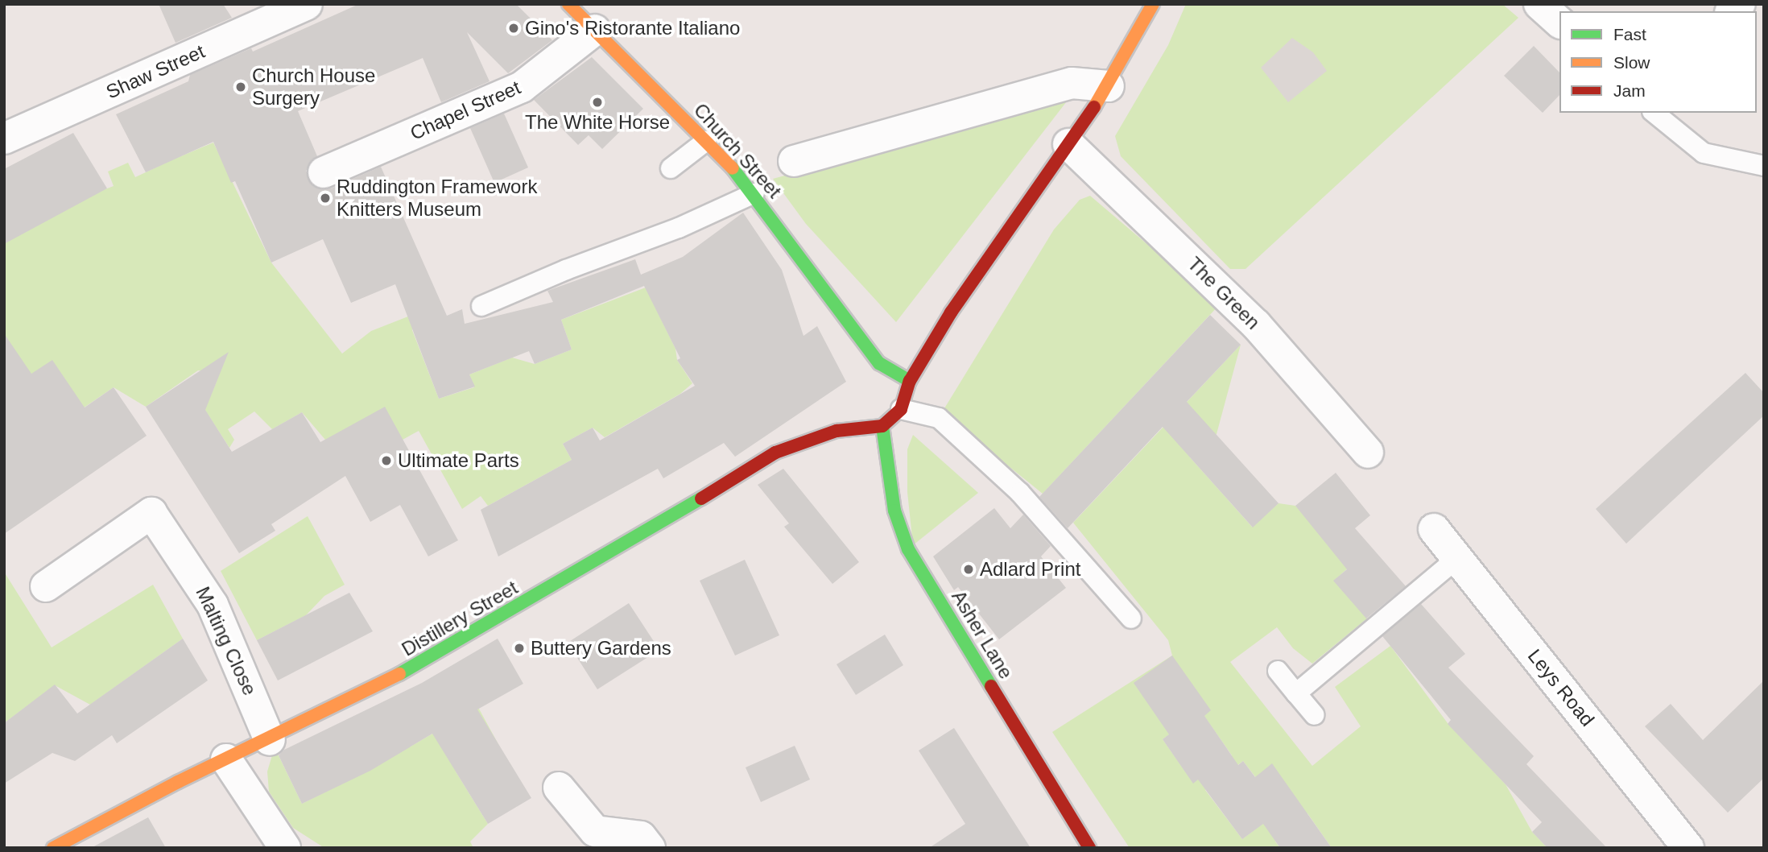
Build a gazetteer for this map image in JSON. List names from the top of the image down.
{
  "streets": {
    "street": [
      "Shaw Street",
      "Chapel Street",
      "Church Street",
      "The Green",
      "Distillery Street",
      "Asher Lane",
      "Malting Close",
      "Leys Road"
    ]
  },
  "crossings": [
    ["Chapel Street", "Church Street"],
    ["Distillery Street", "Asher Lane"],
    ["Distillery Street", "Malting Close"]
  ],
  "places": [
    "Gino's Ristorante Italiano",
    "Church House Surgery",
    "The White Horse",
    "Ruddington Framework Knitters Museum",
    "Ultimate Parts",
    "Adlard Print",
    "Buttery Gardens"
  ],
  "legend": ["Fast", "Slow", "Jam"]
}
